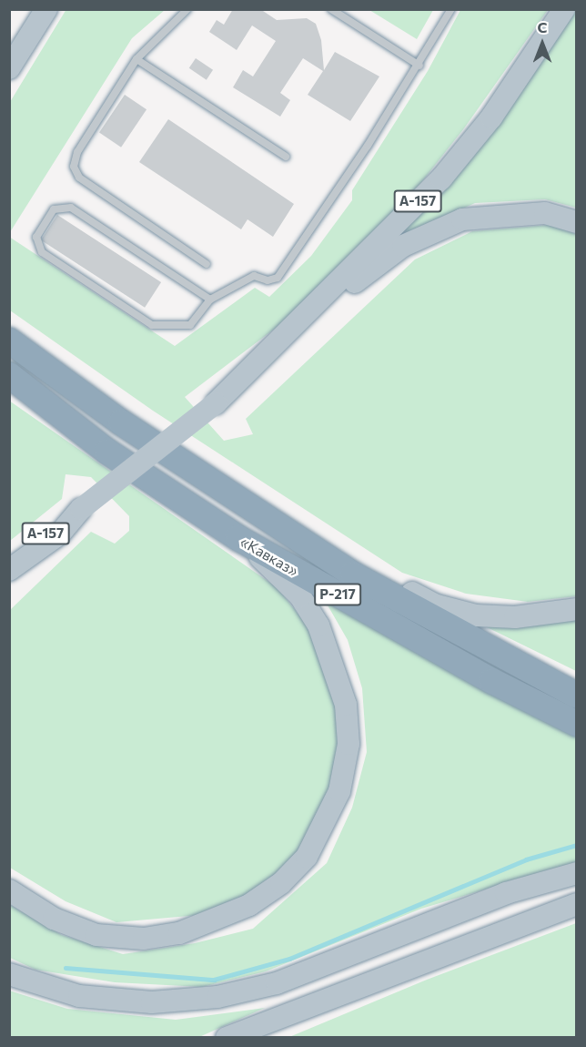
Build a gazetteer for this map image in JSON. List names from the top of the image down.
{
  "streets": {
    "highway": ["«Кавказ»", "Р-217"],
    "main road": ["А-157"]
  },
  "crossings": [
    ["«Кавказ»", "Р-217"]
  ],
  "north": "top"
}
